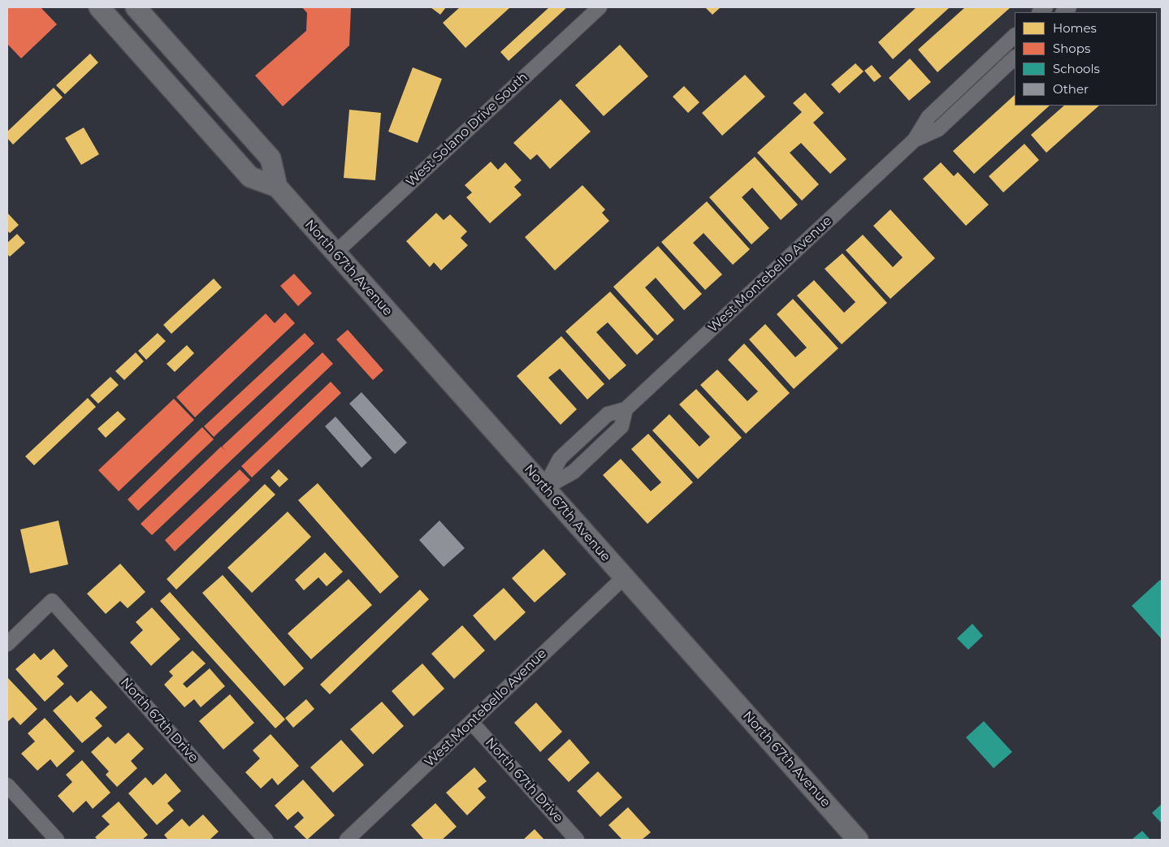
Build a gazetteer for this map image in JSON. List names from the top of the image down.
{
  "streets": {
    "main road": ["North 67th Avenue"],
    "street": ["West Solano Drive South", "West Montebello Avenue", "North 67th Drive"]
  },
  "crossings": [
    ["West Solano Drive South", "North 67th Avenue"],
    ["North 67th Avenue", "West Montebello Avenue"],
    ["West Montebello Avenue", "North 67th Drive"]
  ],
  "legend": [
    "Homes",
    "Shops",
    "Schools",
    "Other"
  ]
}
